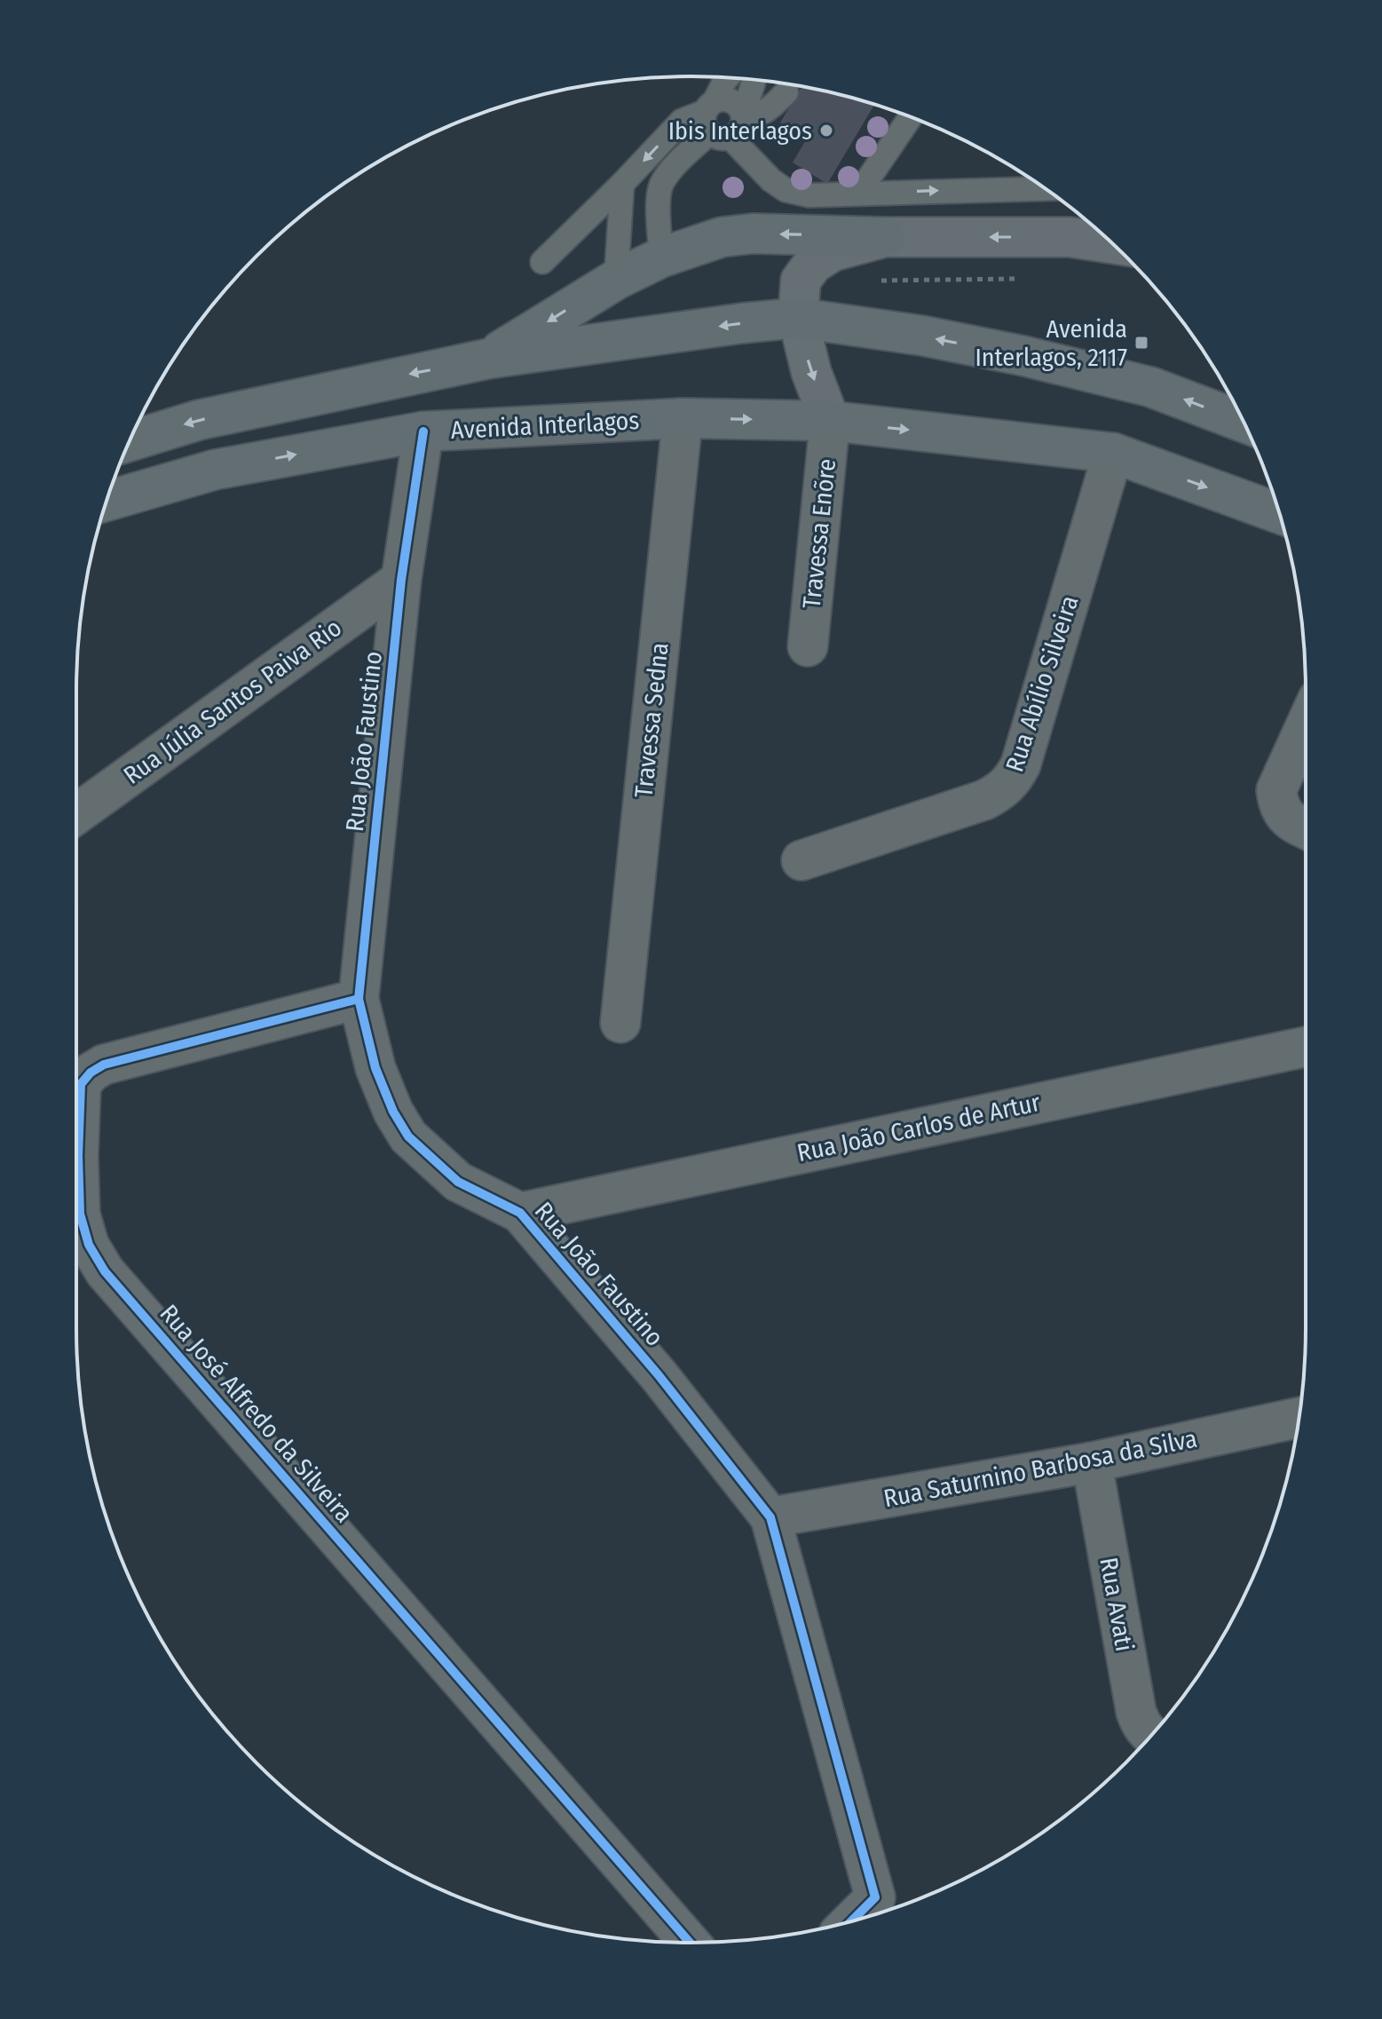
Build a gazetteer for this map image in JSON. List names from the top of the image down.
{
  "streets": {
    "main road": ["Avenida Interlagos"],
    "street": [
      "Travessa Enõre",
      "Rua Abílio Silveira",
      "Rua Júlia Santos Paiva Rio",
      "Travessa Sedna",
      "Rua João Faustino",
      "Rua João Carlos de Artur",
      "Rua José Alfredo da Silveira",
      "Rua Saturnino Barbosa da Silva",
      "Rua Avati"
    ]
  },
  "crossings": [
    ["Avenida Interlagos", "Travessa Enõre"],
    ["Avenida Interlagos", "Rua Abílio Silveira"],
    ["Avenida Interlagos", "Travessa Sedna"],
    ["Avenida Interlagos", "Rua João Faustino"],
    ["Rua Júlia Santos Paiva Rio", "Rua João Faustino"],
    ["Rua João Faustino", "Rua João Carlos de Artur"],
    ["Rua João Faustino", "Rua José Alfredo da Silveira"],
    ["Rua João Faustino", "Rua Saturnino Barbosa da Silva"],
    ["Rua Saturnino Barbosa da Silva", "Rua Avati"]
  ],
  "places": {
    "other": ["Ibis Interlagos"],
    "transit": ["Avenida Interlagos, 2117"]
  }
}
